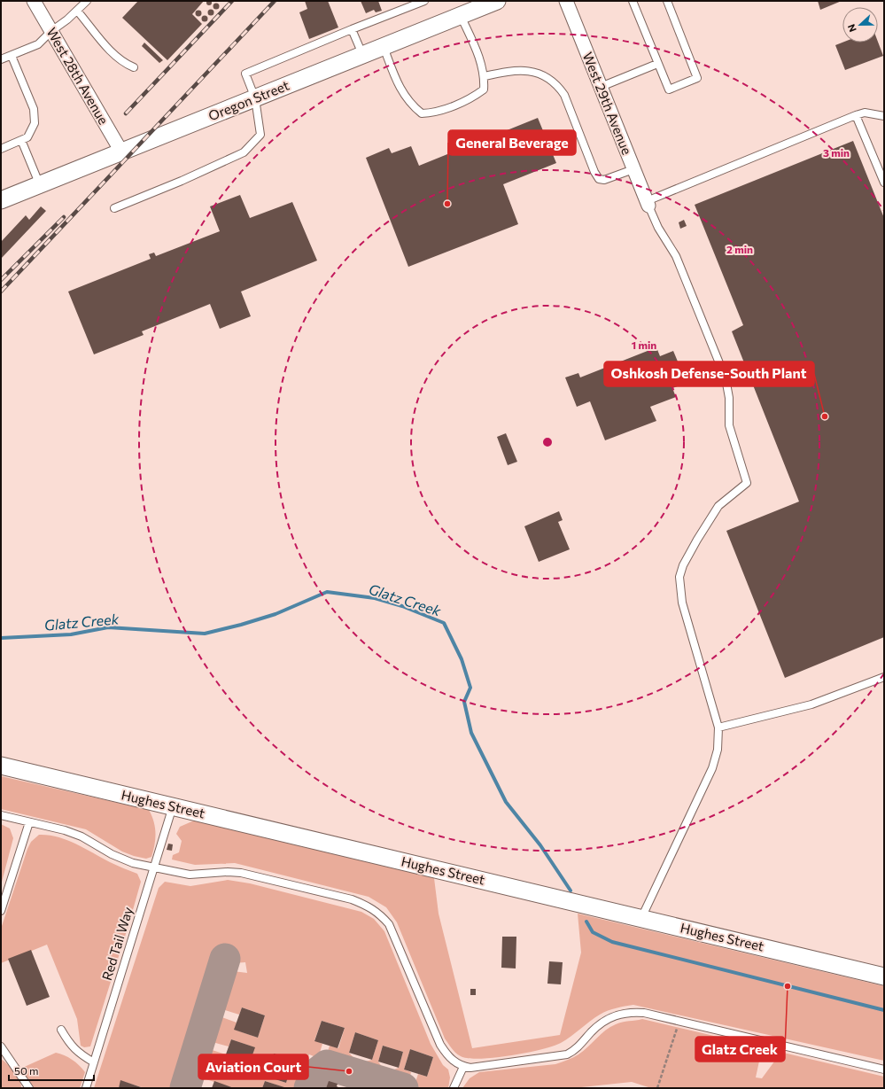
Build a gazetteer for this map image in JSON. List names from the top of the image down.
{
  "streets": {
    "street": [
      "West 28th Avenue",
      "Oregon Street",
      "West 29th Avenue",
      "Hughes Street"
    ],
    "lane": ["Red Tail Way"]
  },
  "crossings": [
    ["West 28th Avenue", "Oregon Street"],
    ["Hughes Street", "Red Tail Way"]
  ],
  "water": ["Glatz Creek"],
  "places": [
    "General Beverage",
    "Oshkosh Defense-South Plant",
    "Glatz Creek",
    "Aviation Court"
  ],
  "scale_bar": "50 m",
  "north": "left",
  "rings": ["3 min", "2 min", "1 min"]
}
